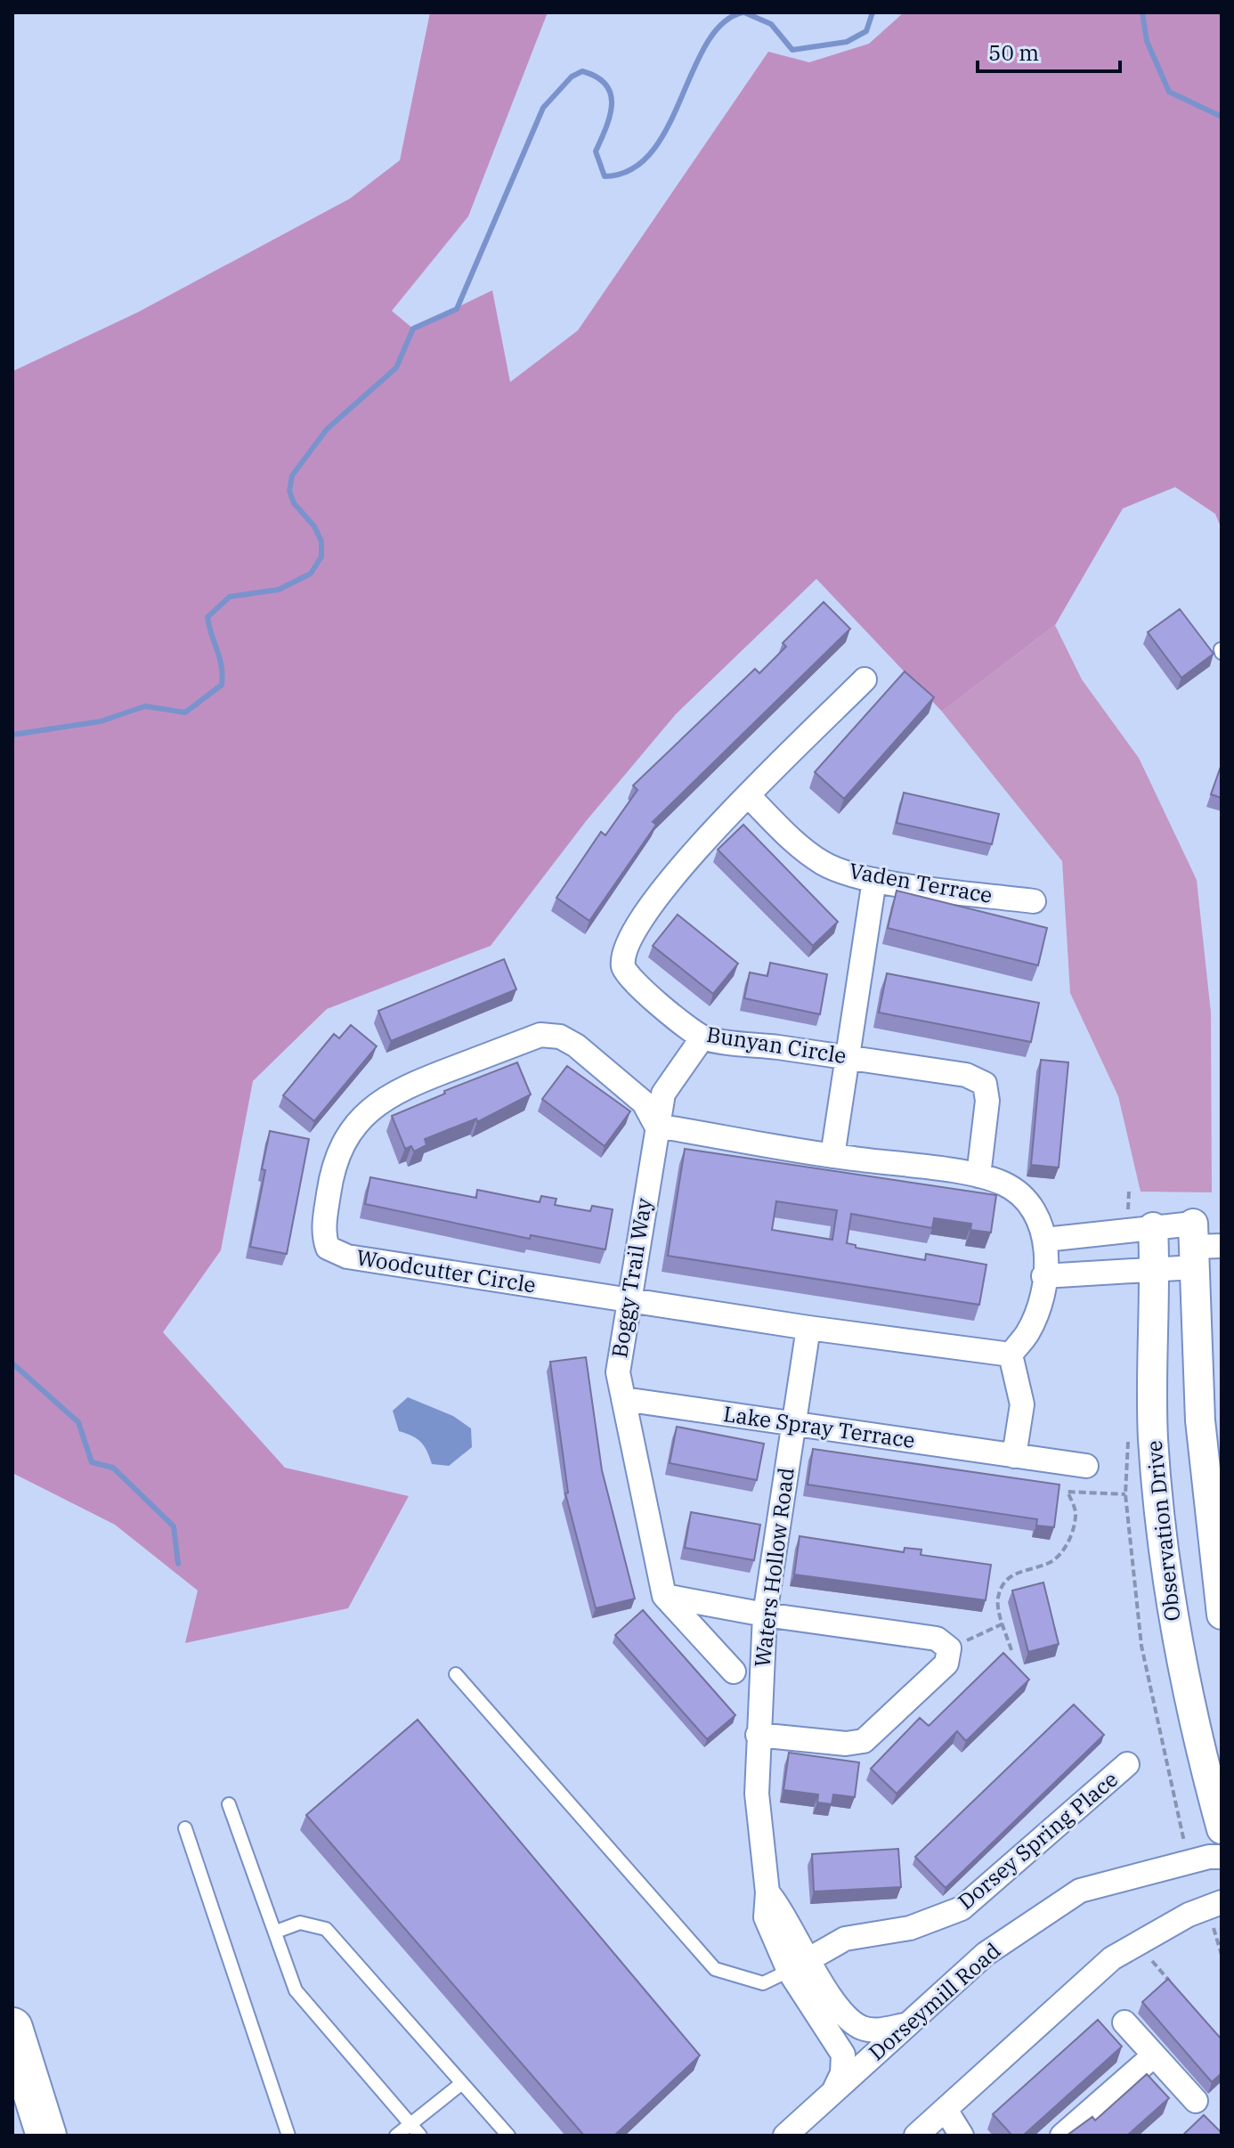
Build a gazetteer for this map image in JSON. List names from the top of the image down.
{
  "streets": {
    "street": [
      "Vaden Terrace",
      "Bunyan Circle",
      "Woodcutter Circle",
      "Boggy Trail Way",
      "Lake Spray Terrace",
      "Observation Drive",
      "Waters Hollow Road",
      "Dorsey Spring Place",
      "Dorseymill Road"
    ]
  },
  "crossings": [
    ["Vaden Terrace", "Bunyan Circle"],
    ["Bunyan Circle", "Boggy Trail Way"],
    ["Woodcutter Circle", "Boggy Trail Way"],
    ["Woodcutter Circle", "Waters Hollow Road"],
    ["Boggy Trail Way", "Lake Spray Terrace"],
    ["Lake Spray Terrace", "Waters Hollow Road"],
    ["Waters Hollow Road", "Dorsey Spring Place"],
    ["Waters Hollow Road", "Dorseymill Road"]
  ],
  "scale_bar": "50 m"
}
